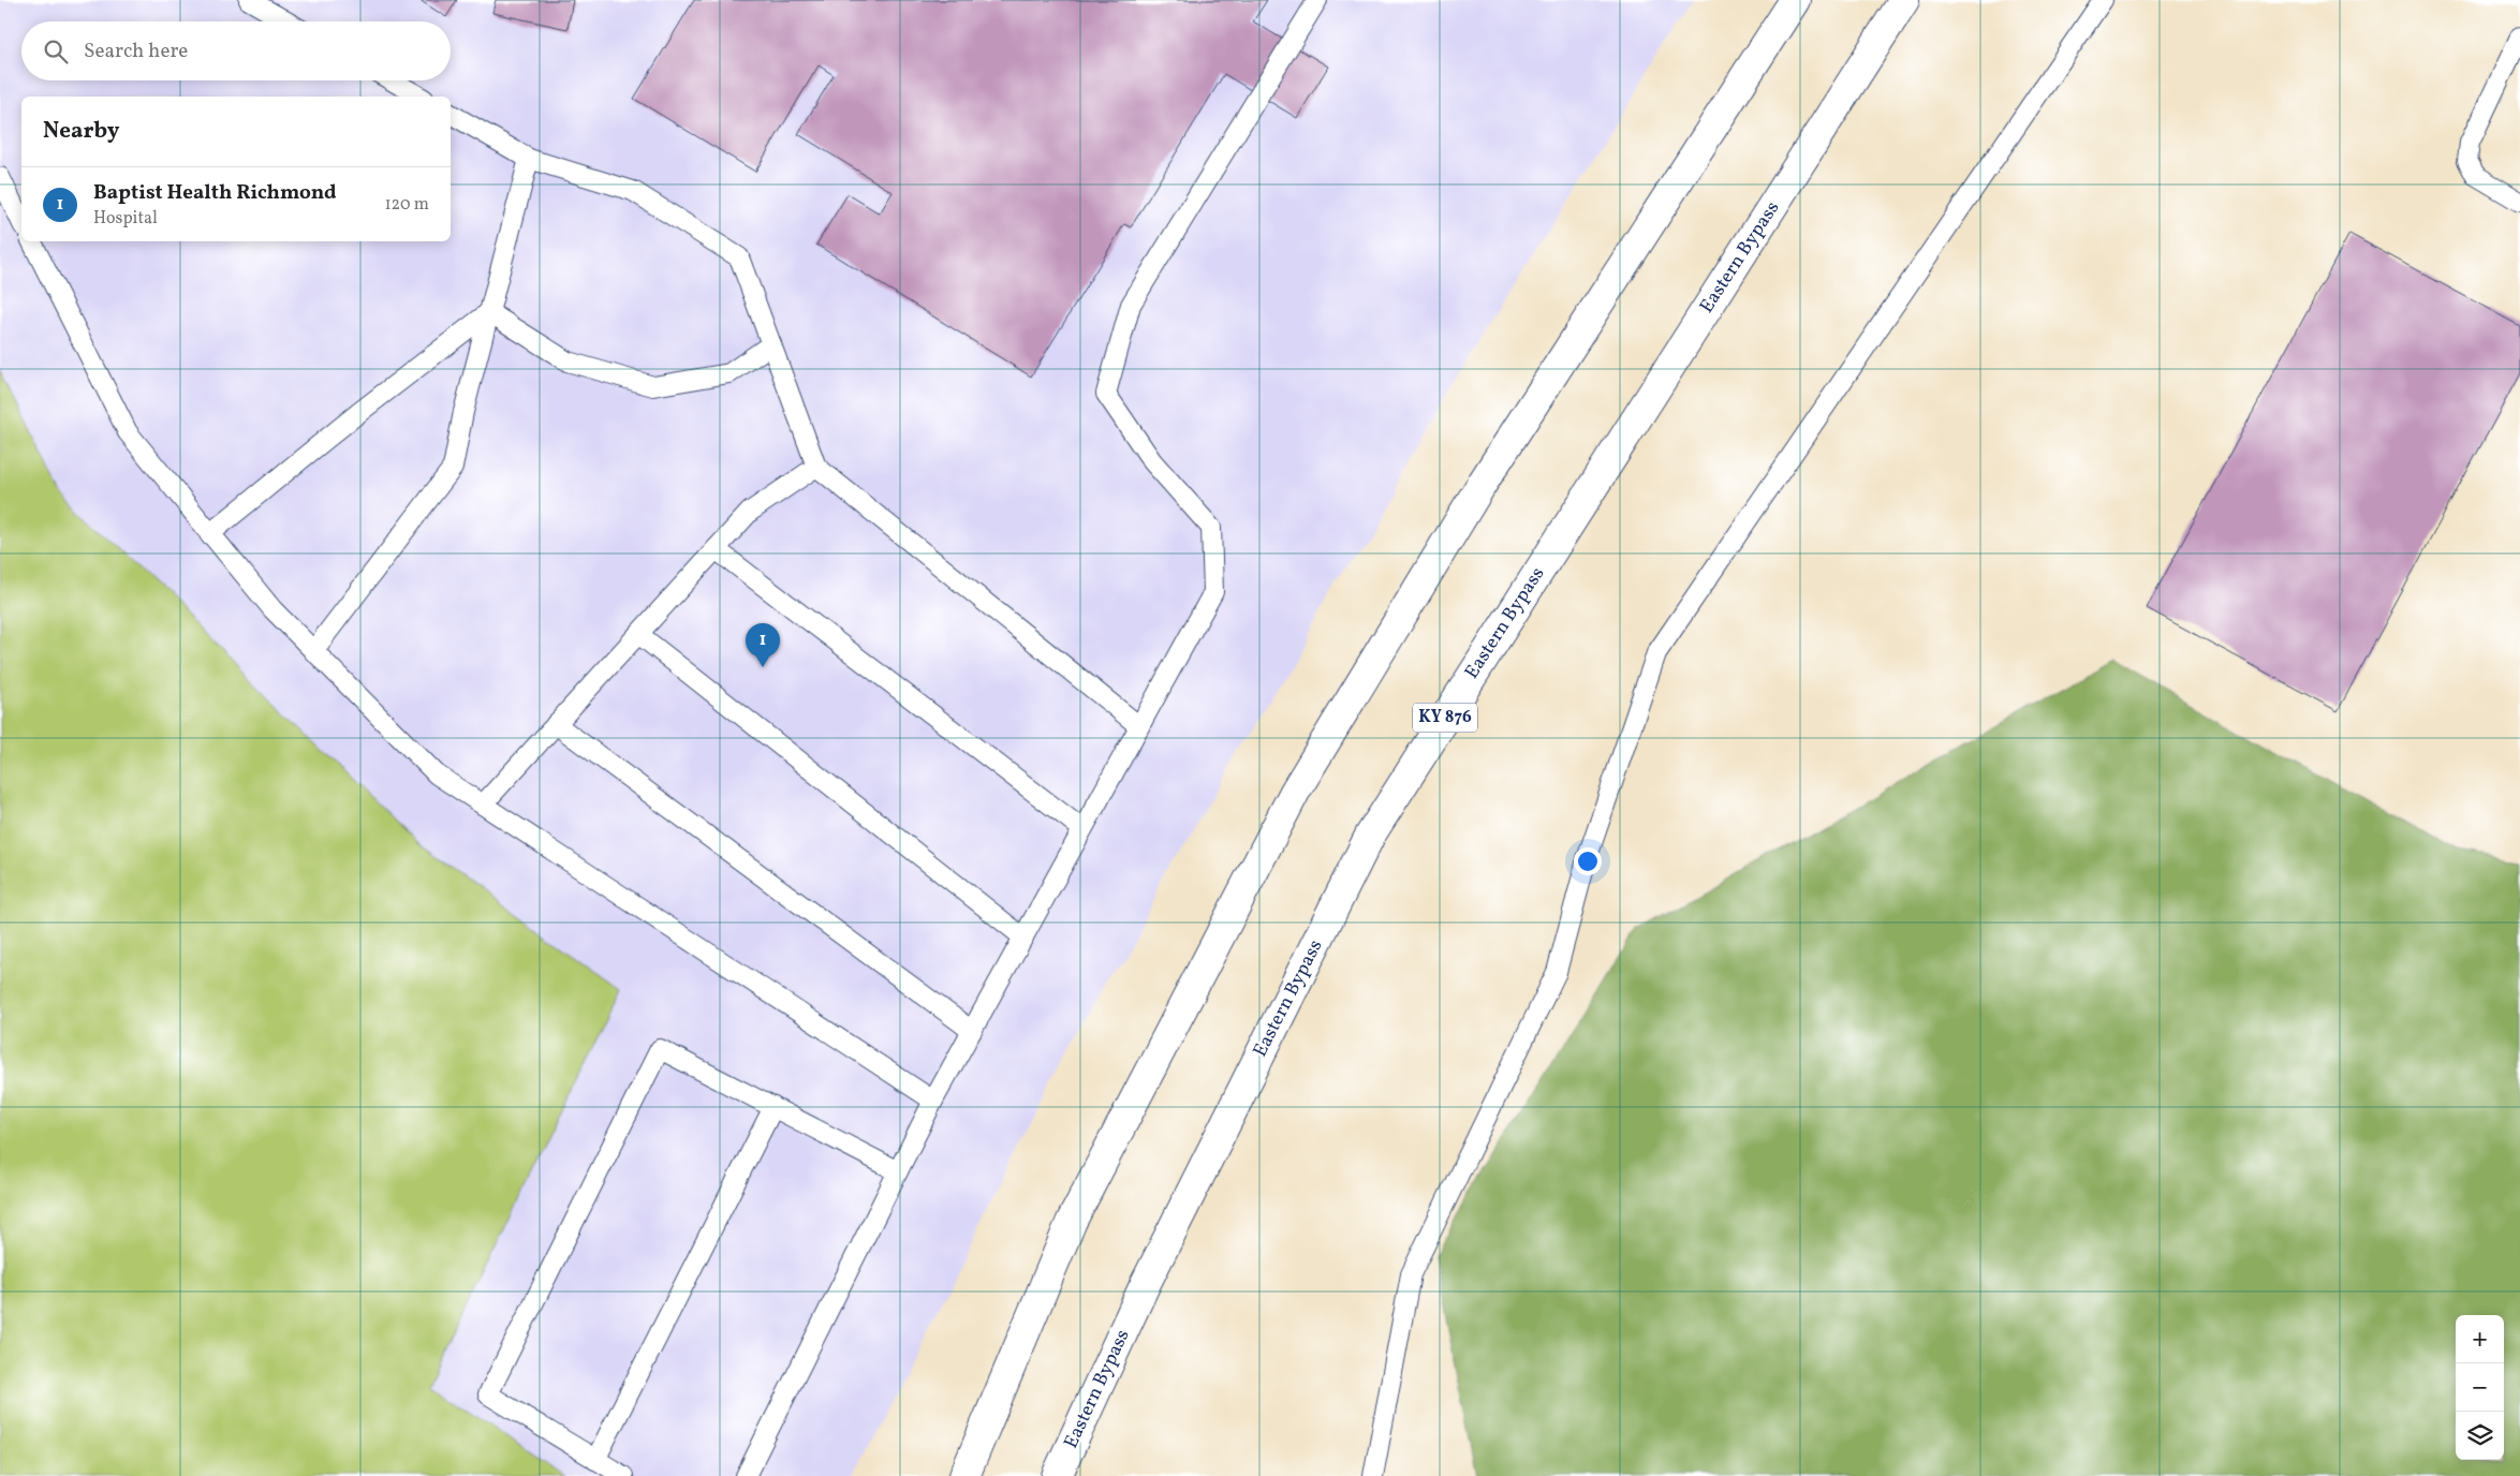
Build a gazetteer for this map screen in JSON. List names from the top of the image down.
{
  "streets": {
    "main road": ["Eastern Bypass", "KY 876"]
  },
  "page": {
    "search": "Search here",
    "heading": "Nearby",
    "list": [
      {
        "mark": "1",
        "name": "Baptist Health Richmond",
        "note": "Hospital",
        "value": "120 m"
      }
    ],
    "pins": "1",
    "map_buttons": ["+", "−"]
  }
}
